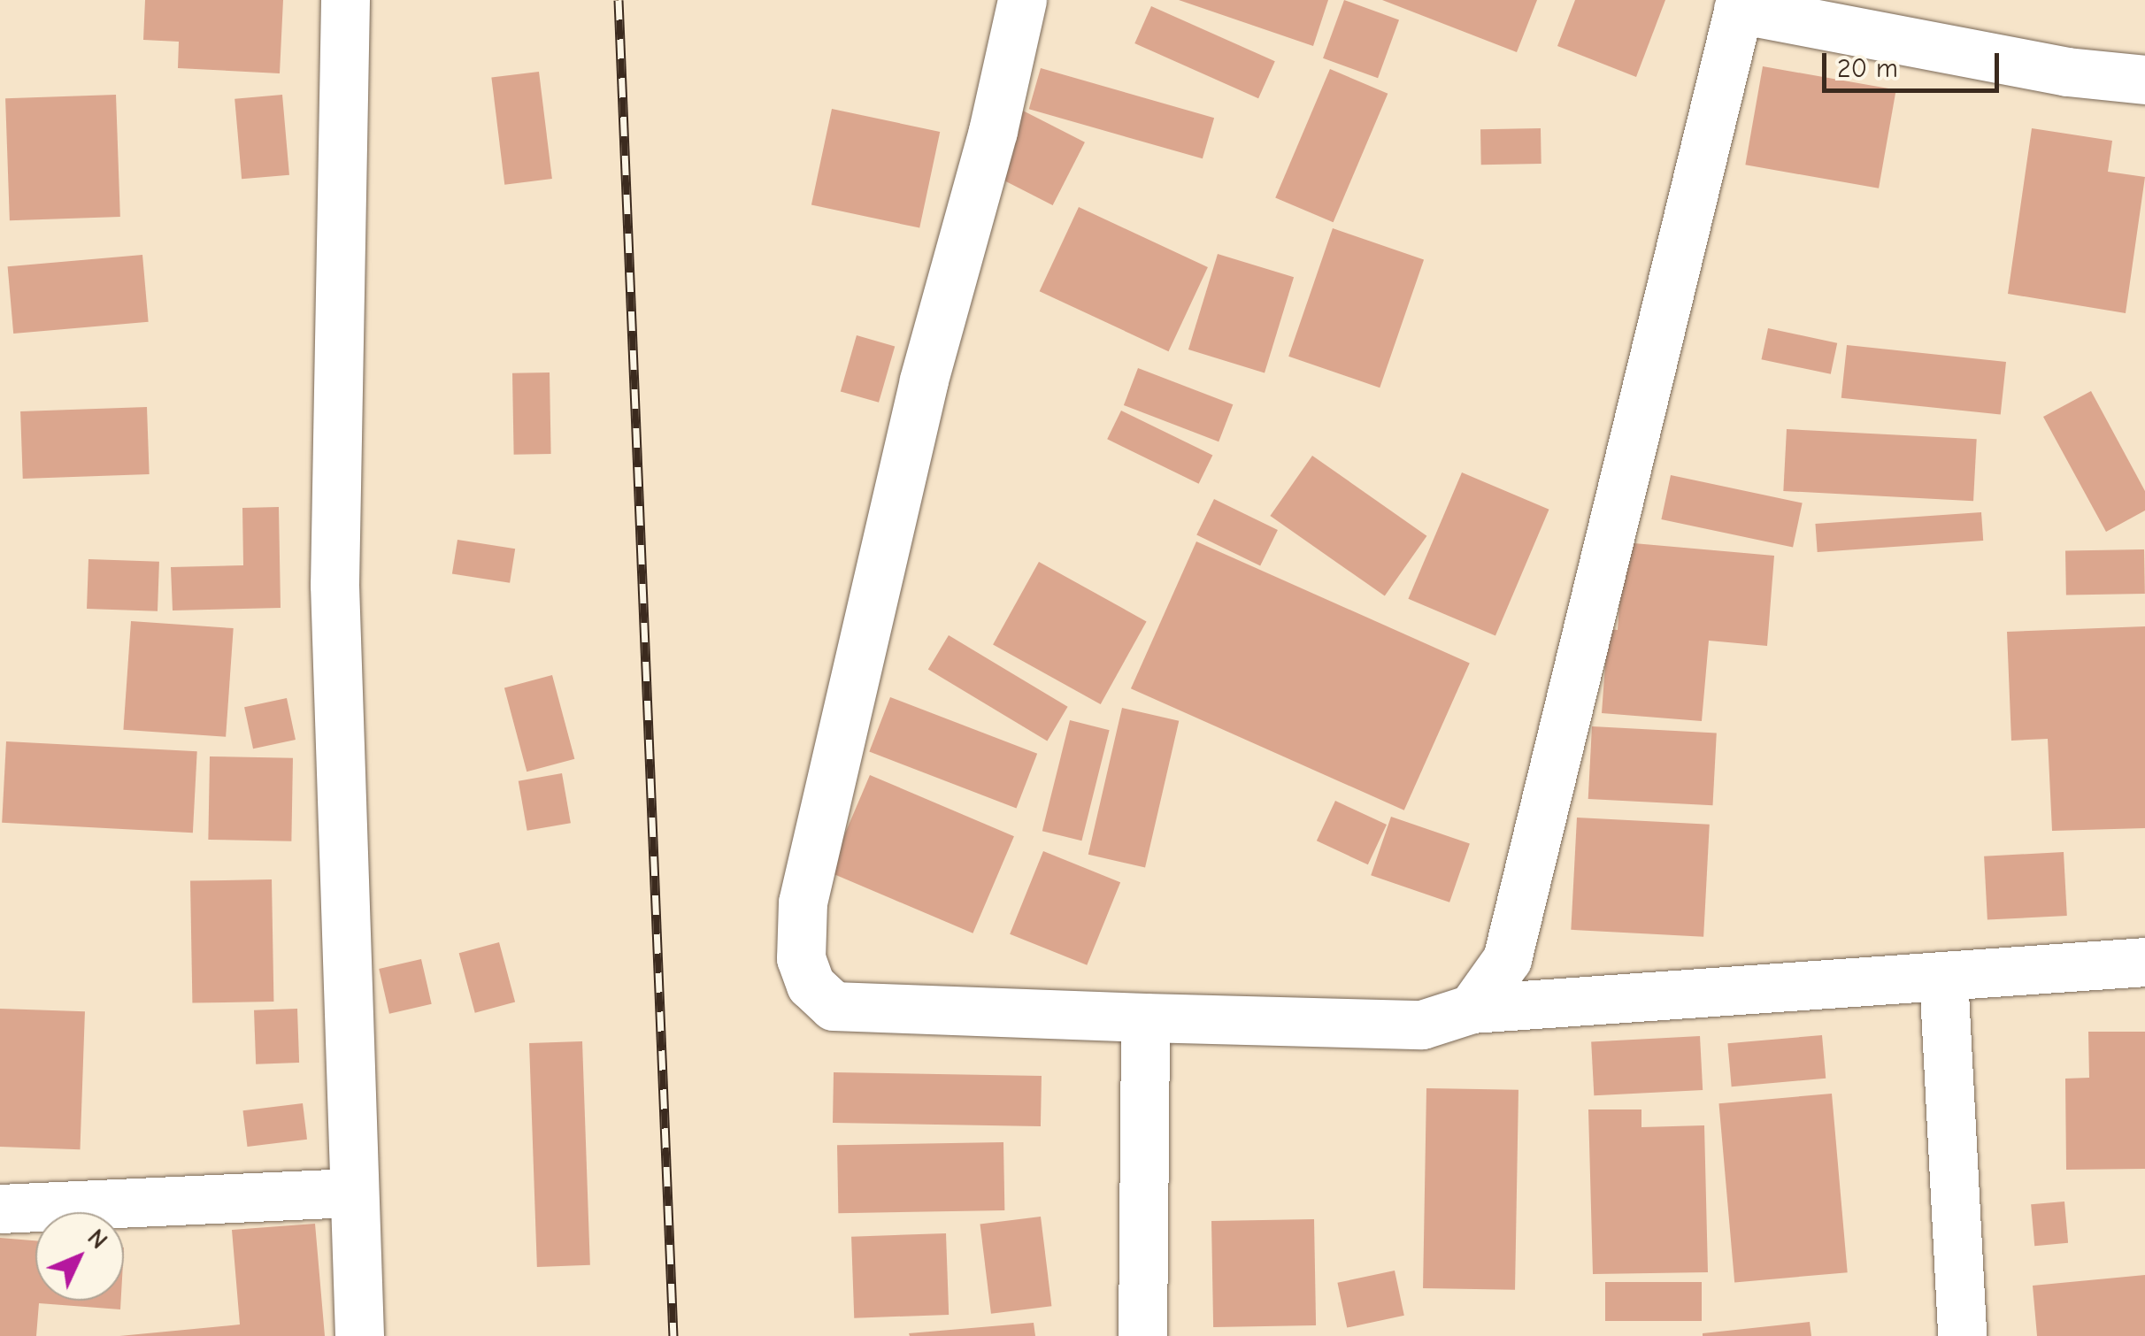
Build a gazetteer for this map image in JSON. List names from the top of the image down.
{
  "scale_bar": "20 m",
  "north": "top right"
}
